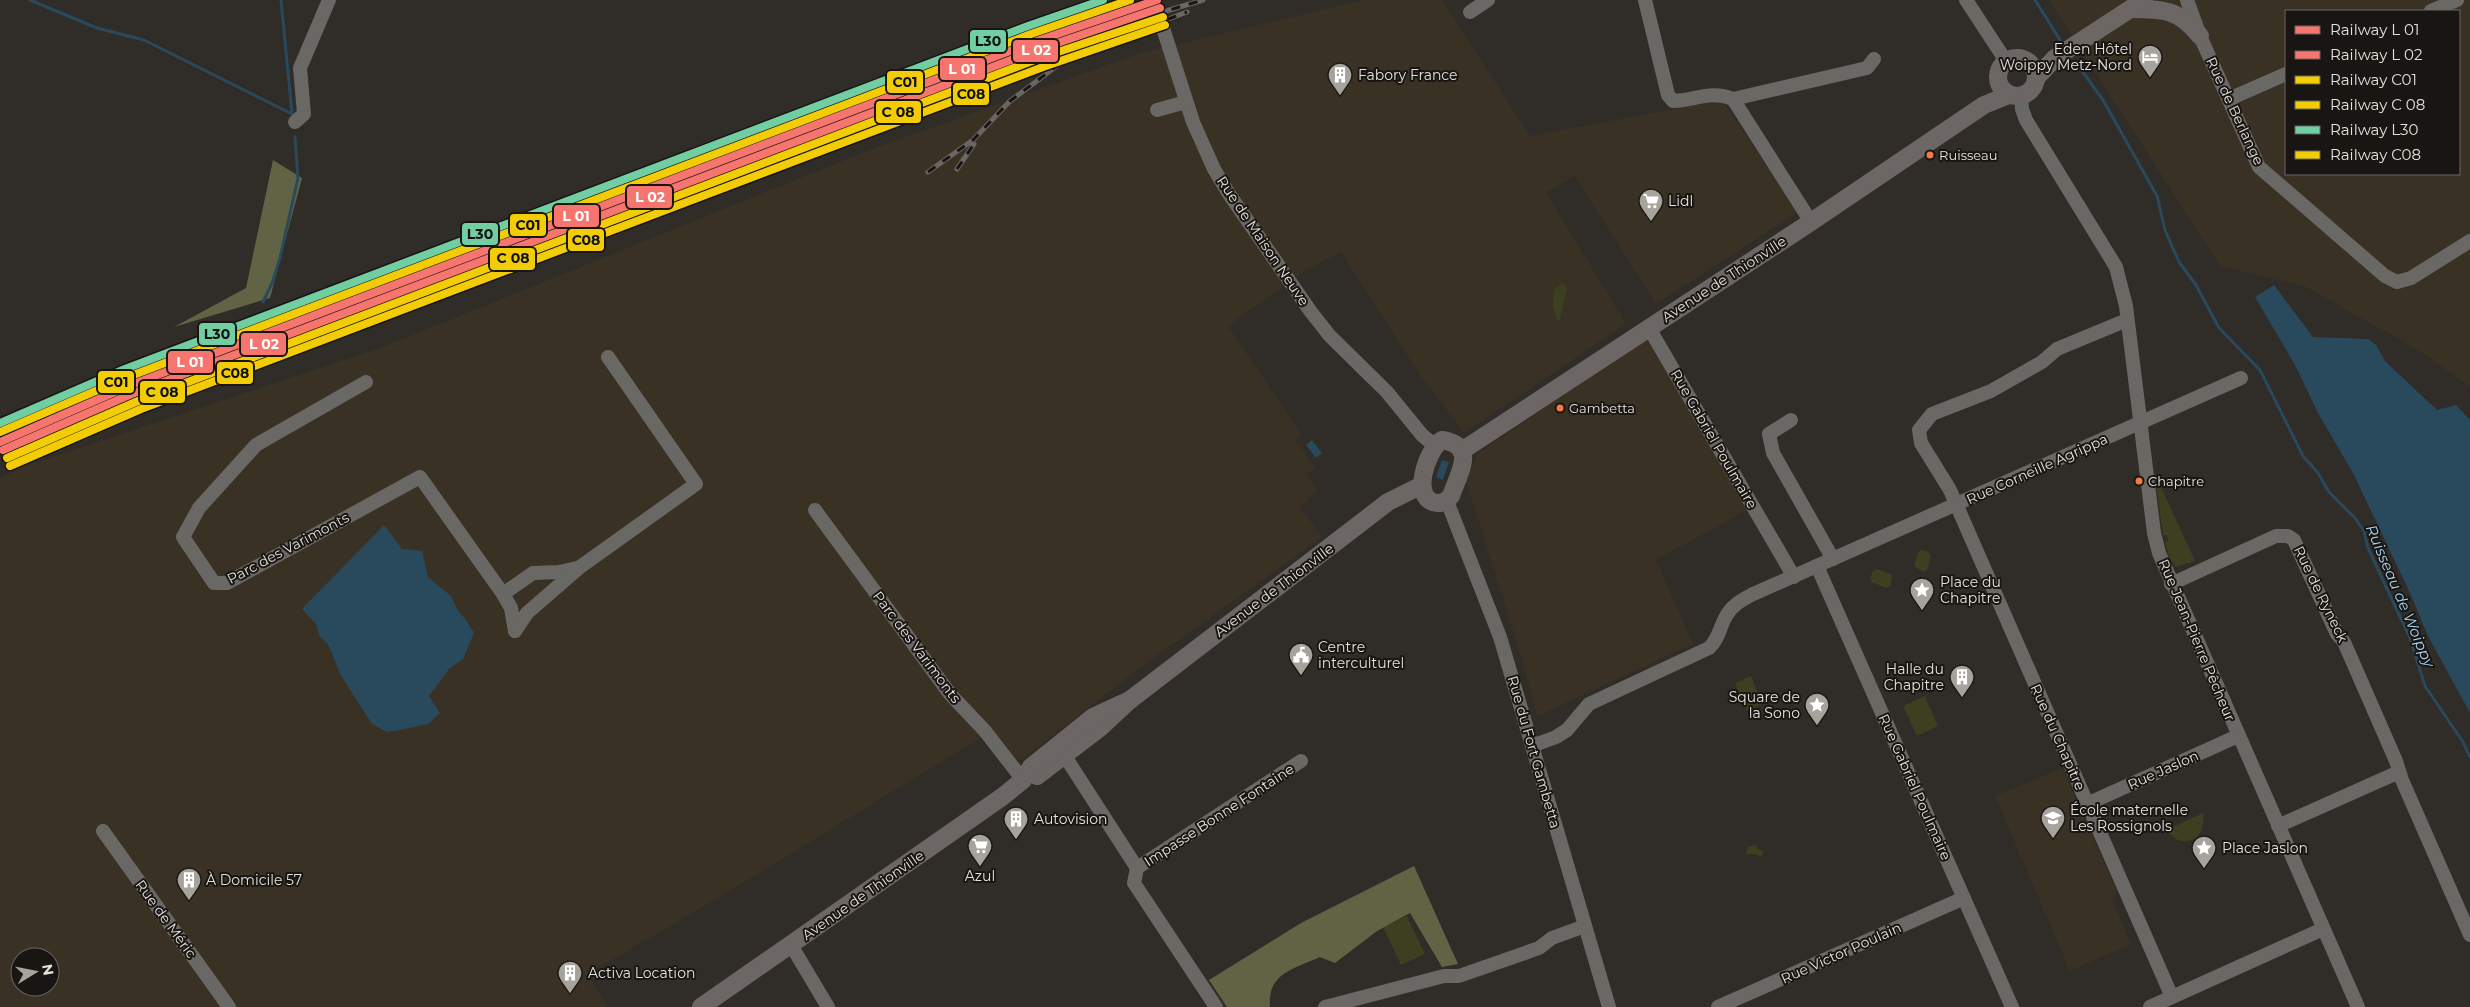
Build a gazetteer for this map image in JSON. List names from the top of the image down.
{
  "streets": {
    "main road": ["Avenue de Thionville"],
    "street": [
      "Rue de Berlange",
      "Rue de Maison Neuve",
      "Rue Gabriel Poulmaire",
      "Rue Corneille Agrippa",
      "Parc des Varimonts",
      "Rue de Ryneck",
      "Rue Jean-Pierre Pêcheur",
      "Rue du Chapitre",
      "Rue du Fort Gambetta",
      "Rue Jaslon",
      "Impasse Bonne Fontaine",
      "Rue de Méric",
      "Rue Victor Poulain"
    ]
  },
  "crossings": [
    ["Avenue de Thionville", "Rue Gabriel Poulmaire"],
    ["Avenue de Thionville", "Parc des Varimonts"],
    ["Avenue de Thionville", "Rue Jean-Pierre Pêcheur"],
    ["Rue Gabriel Poulmaire", "Rue Corneille Agrippa"],
    ["Rue Gabriel Poulmaire", "Rue Victor Poulain"],
    ["Rue Corneille Agrippa", "Rue Jean-Pierre Pêcheur"],
    ["Rue Corneille Agrippa", "Rue du Chapitre"],
    ["Rue Corneille Agrippa", "Rue du Fort Gambetta"],
    ["Rue de Ryneck", "Rue Jean-Pierre Pêcheur"],
    ["Rue Jean-Pierre Pêcheur", "Rue du Chapitre"],
    ["Rue Jean-Pierre Pêcheur", "Rue Jaslon"],
    ["Rue du Chapitre", "Rue Jaslon"]
  ],
  "water": ["Ruisseau de Woippy"],
  "places": {
    "hotel": ["Eden Hôtel Woippy Metz-Nord"],
    "building": [
      "Fabory France",
      "Halle du Chapitre",
      "Autovision",
      "À Domicile 57",
      "Activa Location"
    ],
    "other": ["Ruisseau", "Gambetta", "Chapitre"],
    "supermarket": ["Lidl", "Azul"],
    "place": ["Place du Chapitre", "Square de la Sono", "Place Jaslon"],
    "public building": ["Centre interculturel"],
    "school or university": ["École maternelle Les Rossignols"]
  },
  "lines": ["rail line C01", "rail line L30", "rail line C08"],
  "legend": [
    "Railway L 01",
    "Railway L 02",
    "Railway C01",
    "Railway C 08",
    "Railway L30",
    "Railway C08"
  ],
  "north": "right"
}
